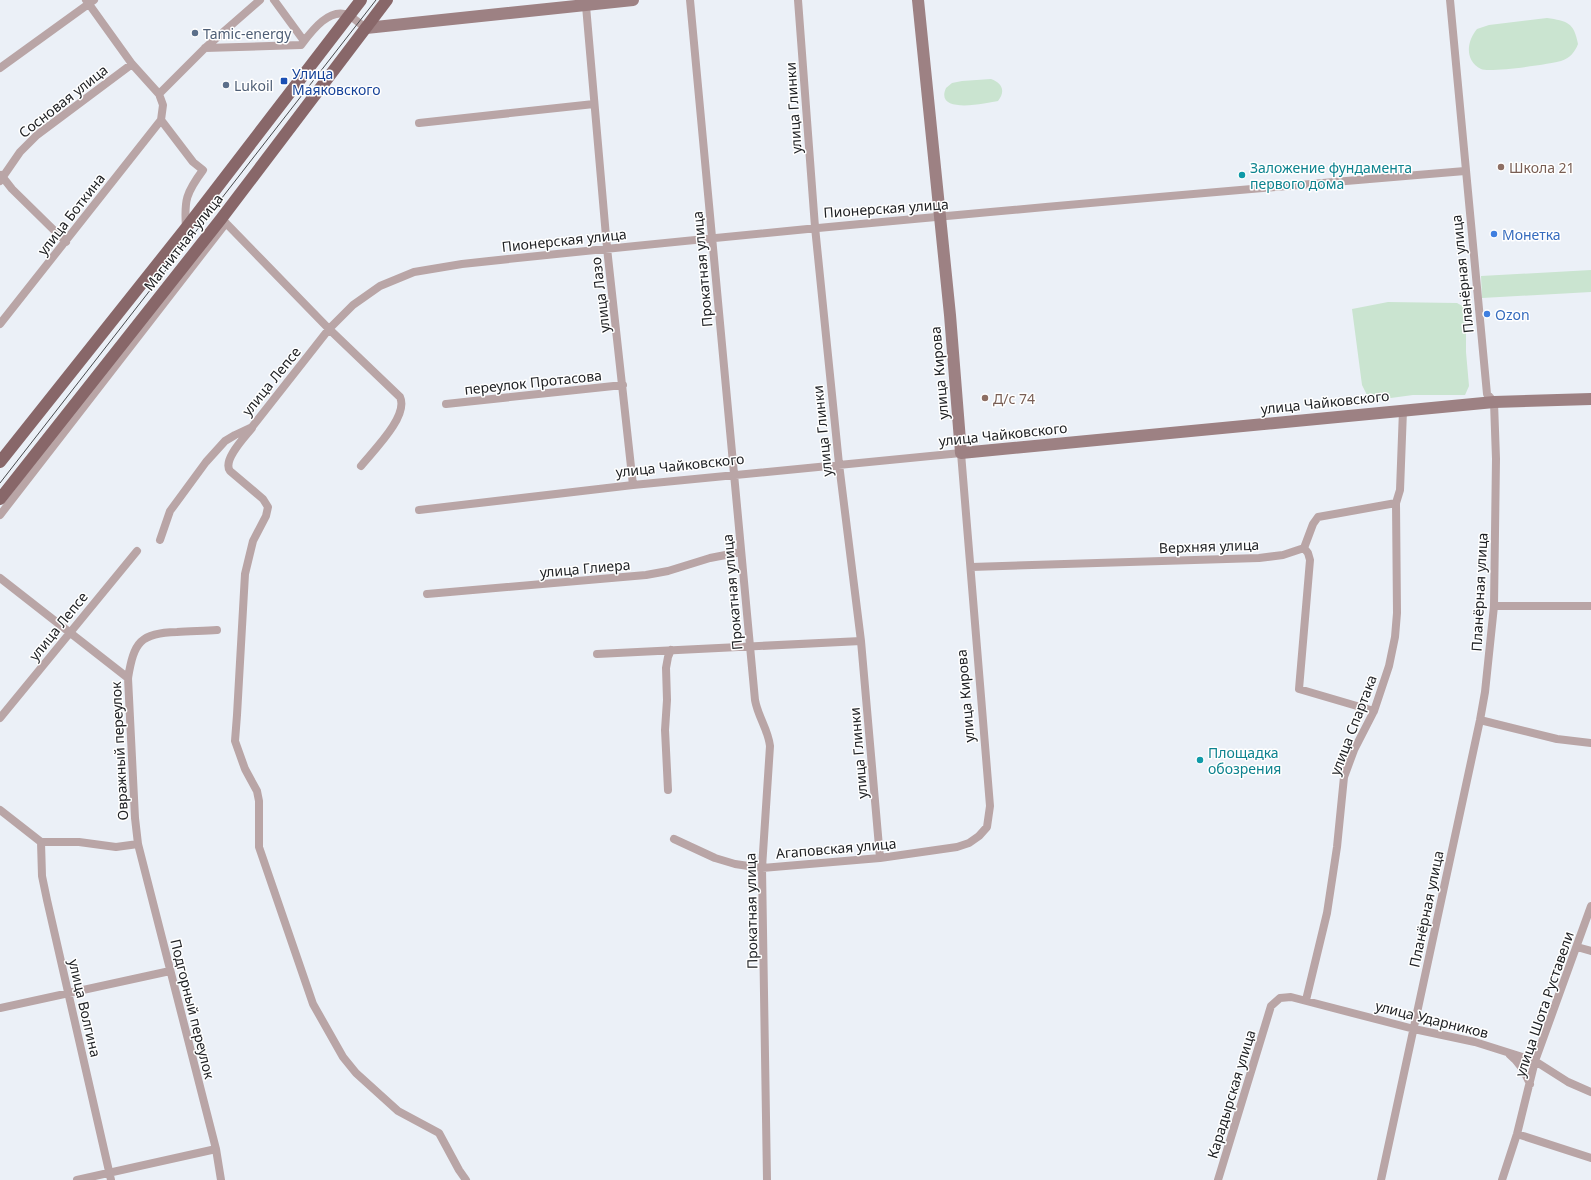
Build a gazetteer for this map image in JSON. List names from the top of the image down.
{
  "streets": {
    "main road": ["Магнитная улица", "улица Кирова", "улица Чайковского"],
    "street": [
      "Сосновая улица",
      "улица Глинки",
      "Пионерская улица",
      "улица Боткина",
      "Прокатная улица",
      "Планёрная улица",
      "улица Лазо",
      "улица Лепсе",
      "переулок Протасова",
      "Верхняя улица",
      "улица Глиера",
      "улица Спартака",
      "Овражный переулок",
      "Агаповская улица",
      "улица Шота Руставели",
      "улица Волгина",
      "Подгорный переулок",
      "улица Ударников",
      "Карадырская улица"
    ]
  },
  "crossings": [
    ["улица Глинки", "Пионерская улица"],
    ["улица Глинки", "улица Чайковского"],
    ["улица Глинки", "Агаповская улица"],
    ["Пионерская улица", "Прокатная улица"],
    ["Пионерская улица", "Планёрная улица"],
    ["Пионерская улица", "улица Лазо"],
    ["Пионерская улица", "улица Кирова"],
    ["Пионерская улица", "улица Лепсе"],
    ["Прокатная улица", "улица Чайковского"],
    ["Прокатная улица", "улица Глиера"],
    ["Прокатная улица", "Агаповская улица"],
    ["Планёрная улица", "улица Чайковского"],
    ["Планёрная улица", "улица Ударников"],
    ["улица Лазо", "переулок Протасова"],
    ["улица Лазо", "улица Чайковского"],
    ["улица Кирова", "улица Чайковского"],
    ["улица Кирова", "Верхняя улица"],
    ["улица Кирова", "Агаповская улица"],
    ["улица Чайковского", "улица Спартака"],
    ["улица Спартака", "улица Ударников"],
    ["Овражный переулок", "Подгорный переулок"],
    ["улица Шота Руставели", "улица Ударников"],
    ["улица Ударников", "Карадырская улица"]
  ],
  "places": {
    "other": [
      "Tamic-energy",
      "Lukoil",
      "Школа 21",
      "Заложение фундамента первого дома",
      "Монетка",
      "Ozon",
      "Д/с 74",
      "Площадка обозрения"
    ],
    "transit": ["Улица Маяковского"]
  }
}
